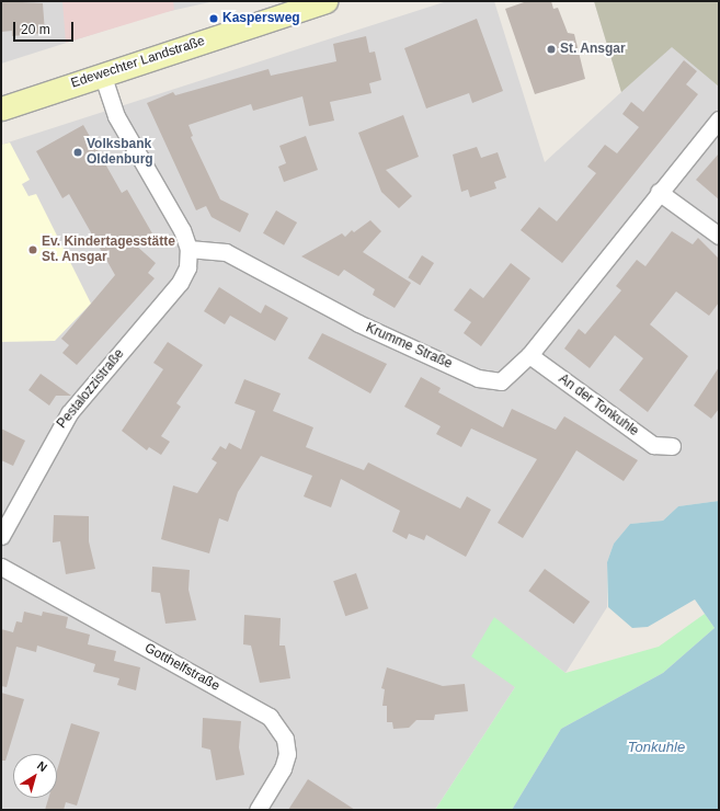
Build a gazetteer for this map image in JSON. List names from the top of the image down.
{
  "streets": {
    "main road": ["Edewechter Landstraße"],
    "street": [
      "Krumme Straße",
      "Pestalozzistraße",
      "An der Tonkuhle",
      "Gotthelfstraße"
    ]
  },
  "crossings": [
    ["Krumme Straße", "Pestalozzistraße"],
    ["Krumme Straße", "An der Tonkuhle"]
  ],
  "water": ["Tonkuhle"],
  "places": [
    "Kaspersweg",
    "St. Ansgar",
    "Volksbank Oldenburg",
    "Ev. Kindertagesstätte St. Ansgar"
  ],
  "scale_bar": "20 m",
  "north": "top right"
}
